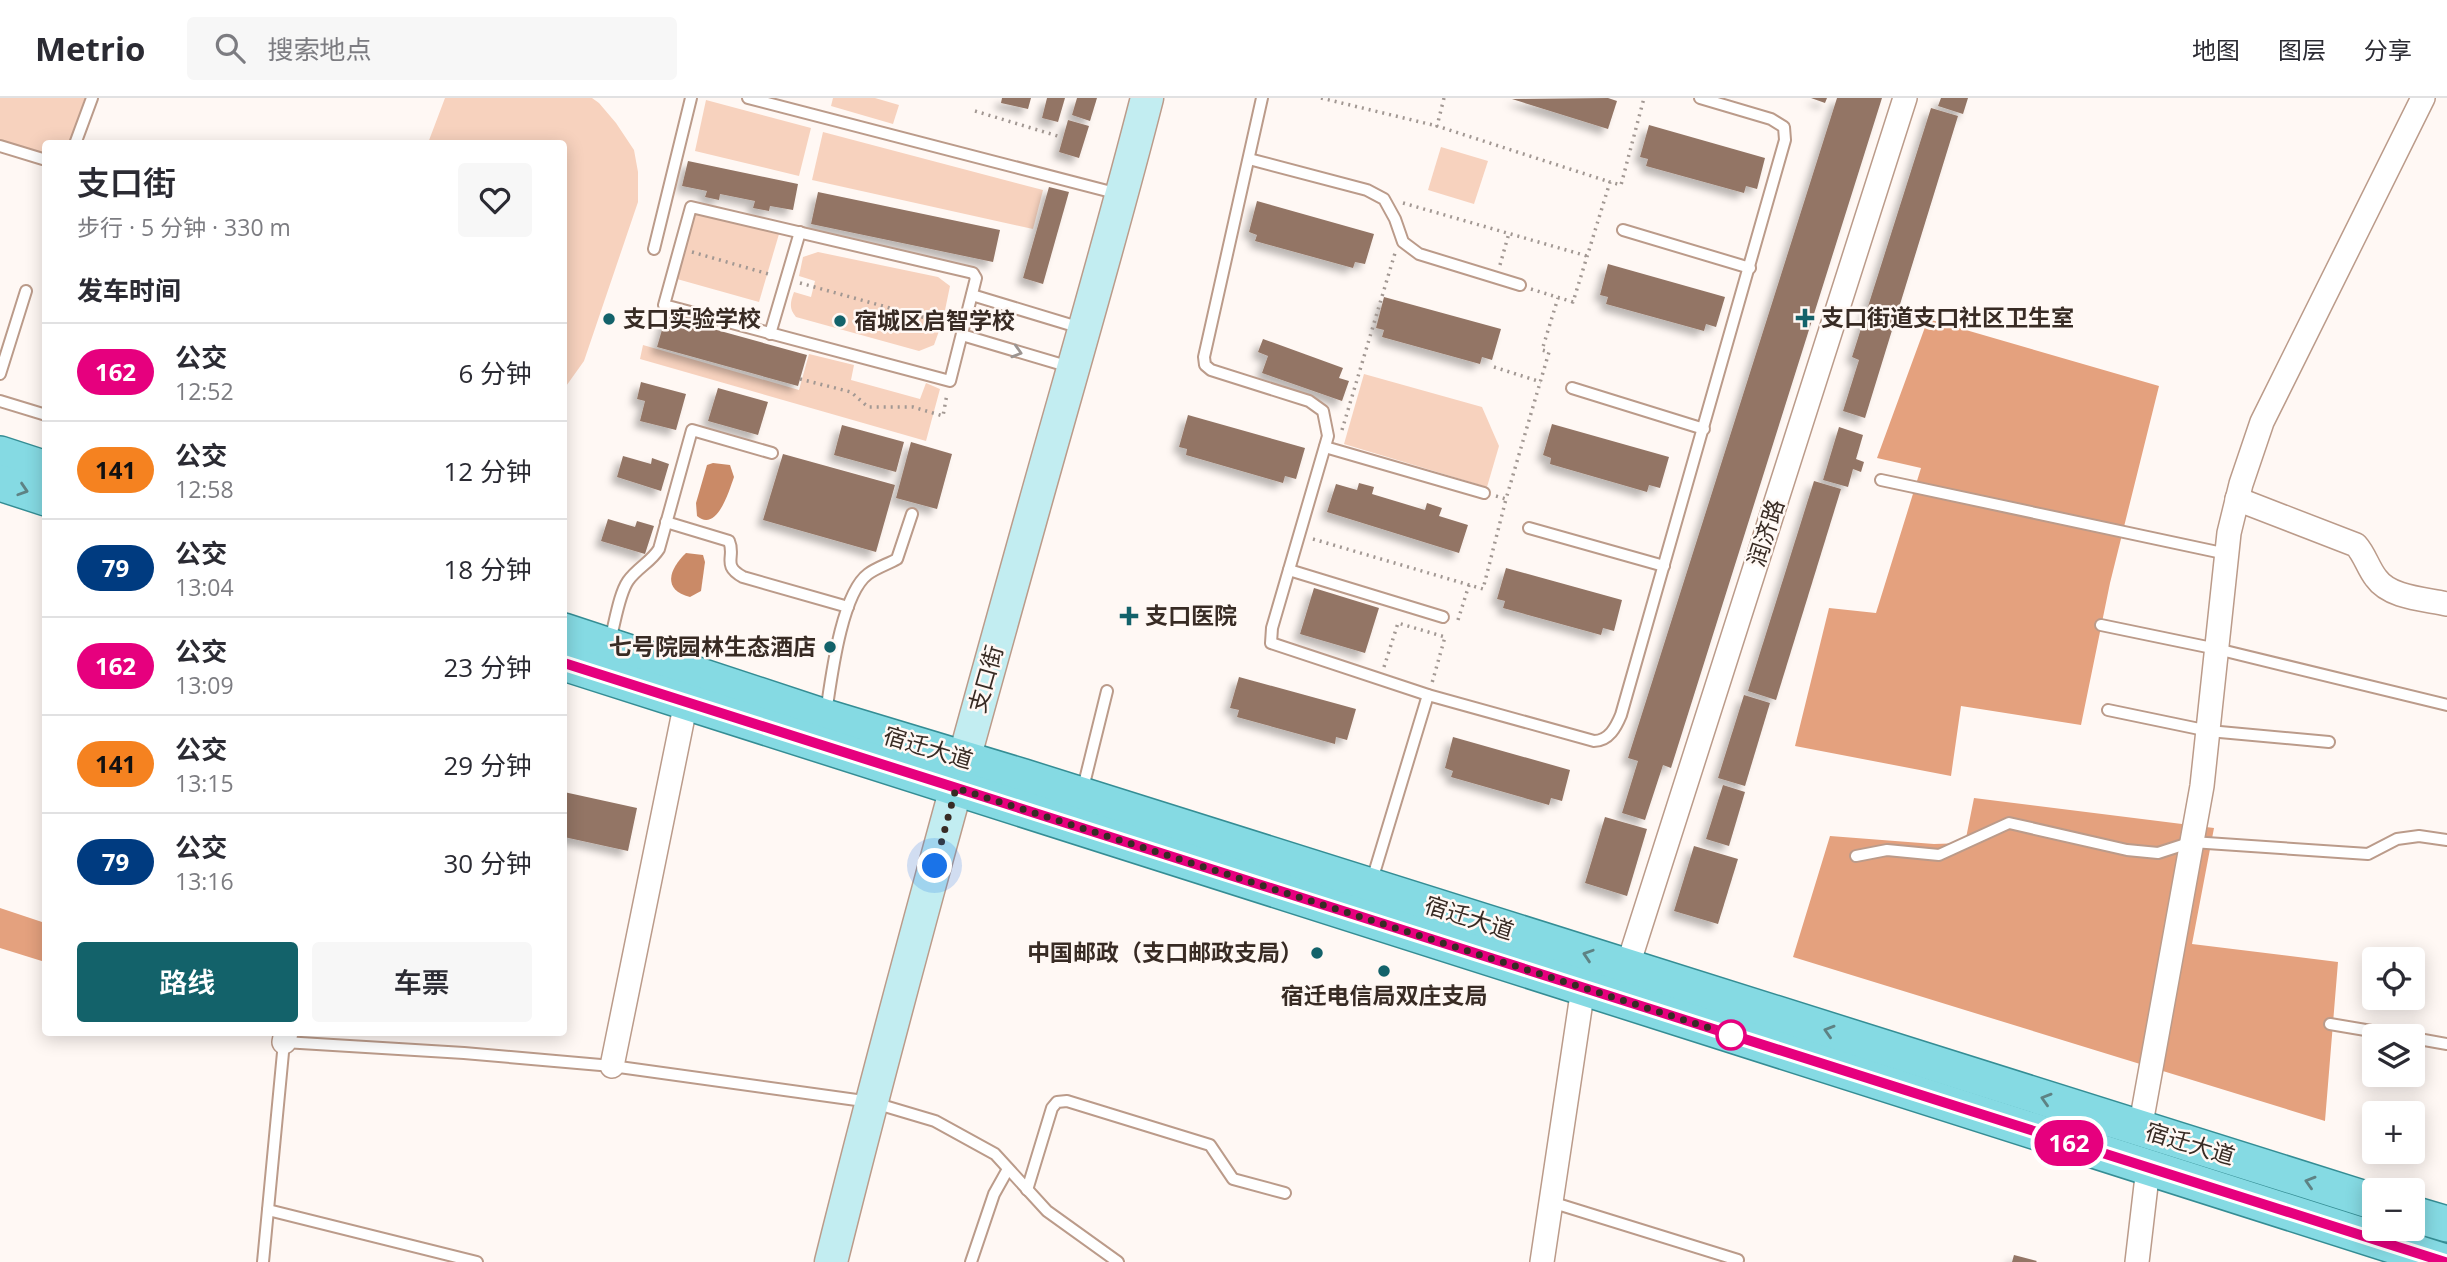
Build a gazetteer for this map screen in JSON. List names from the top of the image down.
{
  "streets": {
    "main road": ["宿迁大道"],
    "street": ["润济路", "支口街"]
  },
  "crossings": [
    ["润济路", "宿迁大道"],
    ["支口街", "宿迁大道"]
  ],
  "places": {
    "health": ["支口街道支口社区卫生室", "支口医院"],
    "other": [
      "支口实验学校",
      "宿城区启智学校",
      "七号院园林生态酒店",
      "中国邮政（支口邮政支局）",
      "宿迁电信局双庄支局"
    ]
  },
  "lines": ["bus line 162"],
  "page": {
    "header": "Metrio",
    "search": "搜索地点",
    "nav": ["地图", "图层", "分享"],
    "on_map": "162",
    "heading": [
      ["支口街", "步行 · 5 分钟 · 330 m"],
      "发车时间"
    ],
    "list": [
      {
        "mark": "162",
        "name": "公交",
        "note": "12:52",
        "value": "6 分钟"
      },
      {
        "mark": "141",
        "name": "公交",
        "note": "12:58",
        "value": "12 分钟"
      },
      {
        "mark": "79",
        "name": "公交",
        "note": "13:04",
        "value": "18 分钟"
      },
      {
        "mark": "162",
        "name": "公交",
        "note": "13:09",
        "value": "23 分钟"
      },
      {
        "mark": "141",
        "name": "公交",
        "note": "13:15",
        "value": "29 分钟"
      },
      {
        "mark": "79",
        "name": "公交",
        "note": "13:16",
        "value": "30 分钟"
      }
    ],
    "buttons": ["路线", "车票"],
    "map_buttons": ["+", "−"]
  }
}
